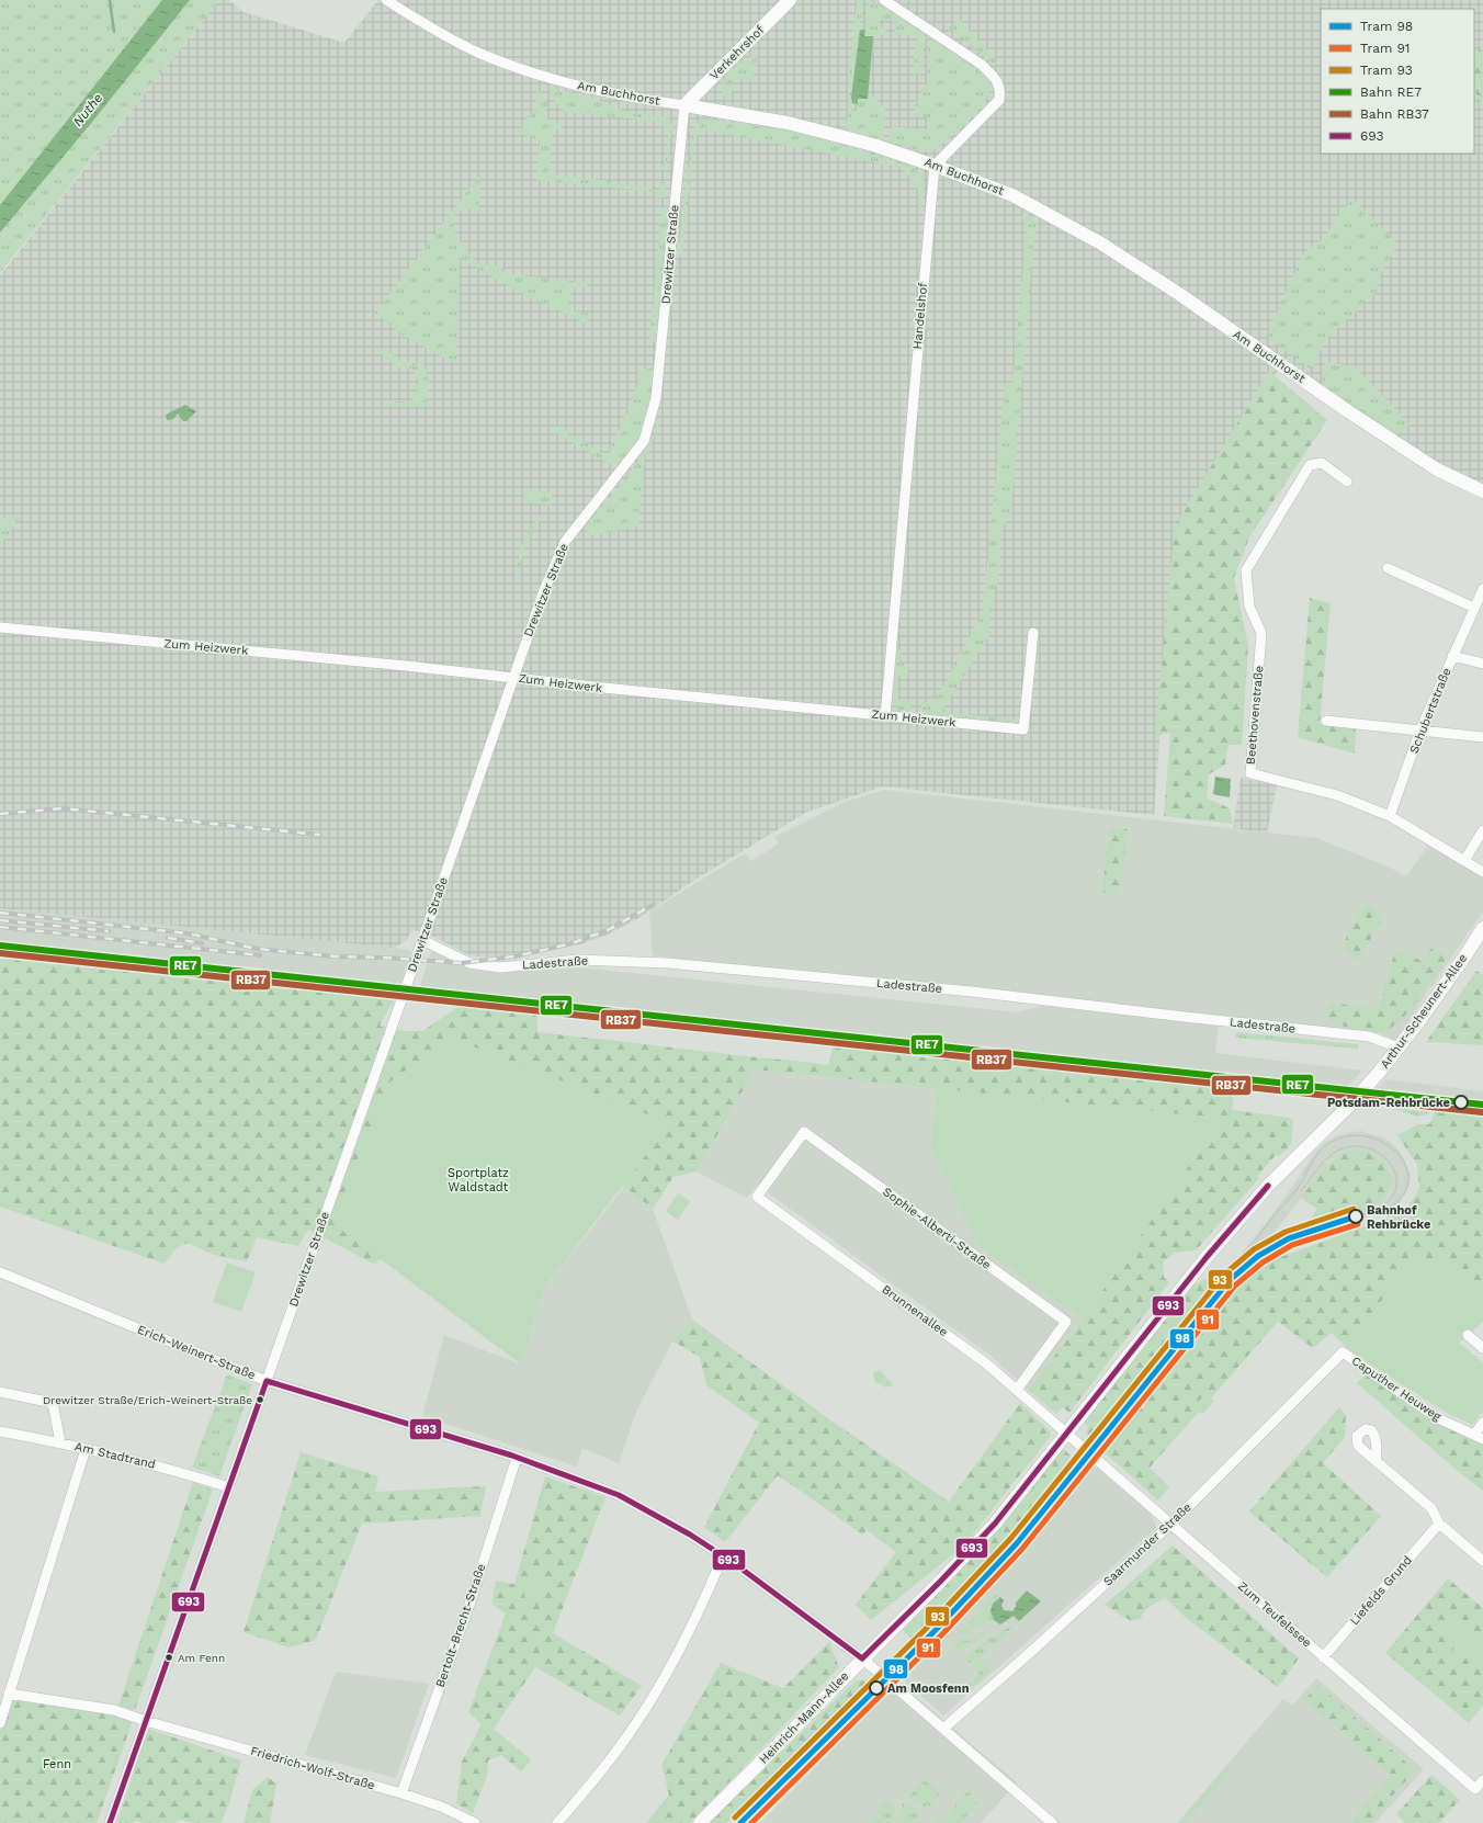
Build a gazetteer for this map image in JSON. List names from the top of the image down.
{
  "streets": {
    "main road": [
      "Verkehrshof",
      "Am Buchhorst",
      "Arthur-Scheunert-Allee",
      "Heinrich-Mann-Allee"
    ],
    "street": [
      "Drewitzer Straße",
      "Handelshof",
      "Zum Heizwerk",
      "Schubertstraße",
      "Beethovenstraße",
      "Ladestraße",
      "Sophie-Alberti-Straße",
      "Brunnenallee",
      "Erich-Weinert-Straße",
      "Caputher Heuweg",
      "Am Stadtrand",
      "Saarmunder Straße",
      "Liefelds Grund",
      "Zum Teufelssee",
      "Bertolt-Brecht-Straße",
      "Friedrich-Wolf-Straße"
    ]
  },
  "crossings": [
    ["Verkehrshof", "Am Buchhorst"],
    ["Verkehrshof", "Drewitzer Straße"],
    ["Am Buchhorst", "Drewitzer Straße"],
    ["Am Buchhorst", "Handelshof"],
    ["Drewitzer Straße", "Zum Heizwerk"],
    ["Drewitzer Straße", "Ladestraße"],
    ["Drewitzer Straße", "Erich-Weinert-Straße"],
    ["Drewitzer Straße", "Am Stadtrand"],
    ["Drewitzer Straße", "Friedrich-Wolf-Straße"],
    ["Handelshof", "Zum Heizwerk"],
    ["Schubertstraße", "Beethovenstraße"],
    ["Ladestraße", "Arthur-Scheunert-Allee"],
    ["Arthur-Scheunert-Allee", "Heinrich-Mann-Allee"],
    ["Sophie-Alberti-Straße", "Brunnenallee"],
    ["Brunnenallee", "Zum Teufelssee"],
    ["Brunnenallee", "Heinrich-Mann-Allee"],
    ["Erich-Weinert-Straße", "Bertolt-Brecht-Straße"],
    ["Erich-Weinert-Straße", "Heinrich-Mann-Allee"],
    ["Caputher Heuweg", "Saarmunder Straße"],
    ["Saarmunder Straße", "Zum Teufelssee"],
    ["Liefelds Grund", "Zum Teufelssee"],
    ["Zum Teufelssee", "Heinrich-Mann-Allee"],
    ["Bertolt-Brecht-Straße", "Friedrich-Wolf-Straße"]
  ],
  "water": ["Nuthe"],
  "parks": ["Sportplatz Waldstadt", "Fenn"],
  "places": [
    "Potsdam-Rehbrücke",
    "Bahnhof Rehbrücke",
    "Drewitzer Straße/Erich-Weinert-Straße",
    "Am Fenn",
    "Am Moosfenn"
  ],
  "lines": [
    "rail line RE7",
    "rail line RB37",
    "transit line 693",
    "tram line 93",
    "tram line 98",
    "tram line 91"
  ],
  "legend": [
    "Tram 98",
    "Tram 91",
    "Tram 93",
    "Bahn RE7",
    "Bahn RB37",
    "693"
  ]
}
